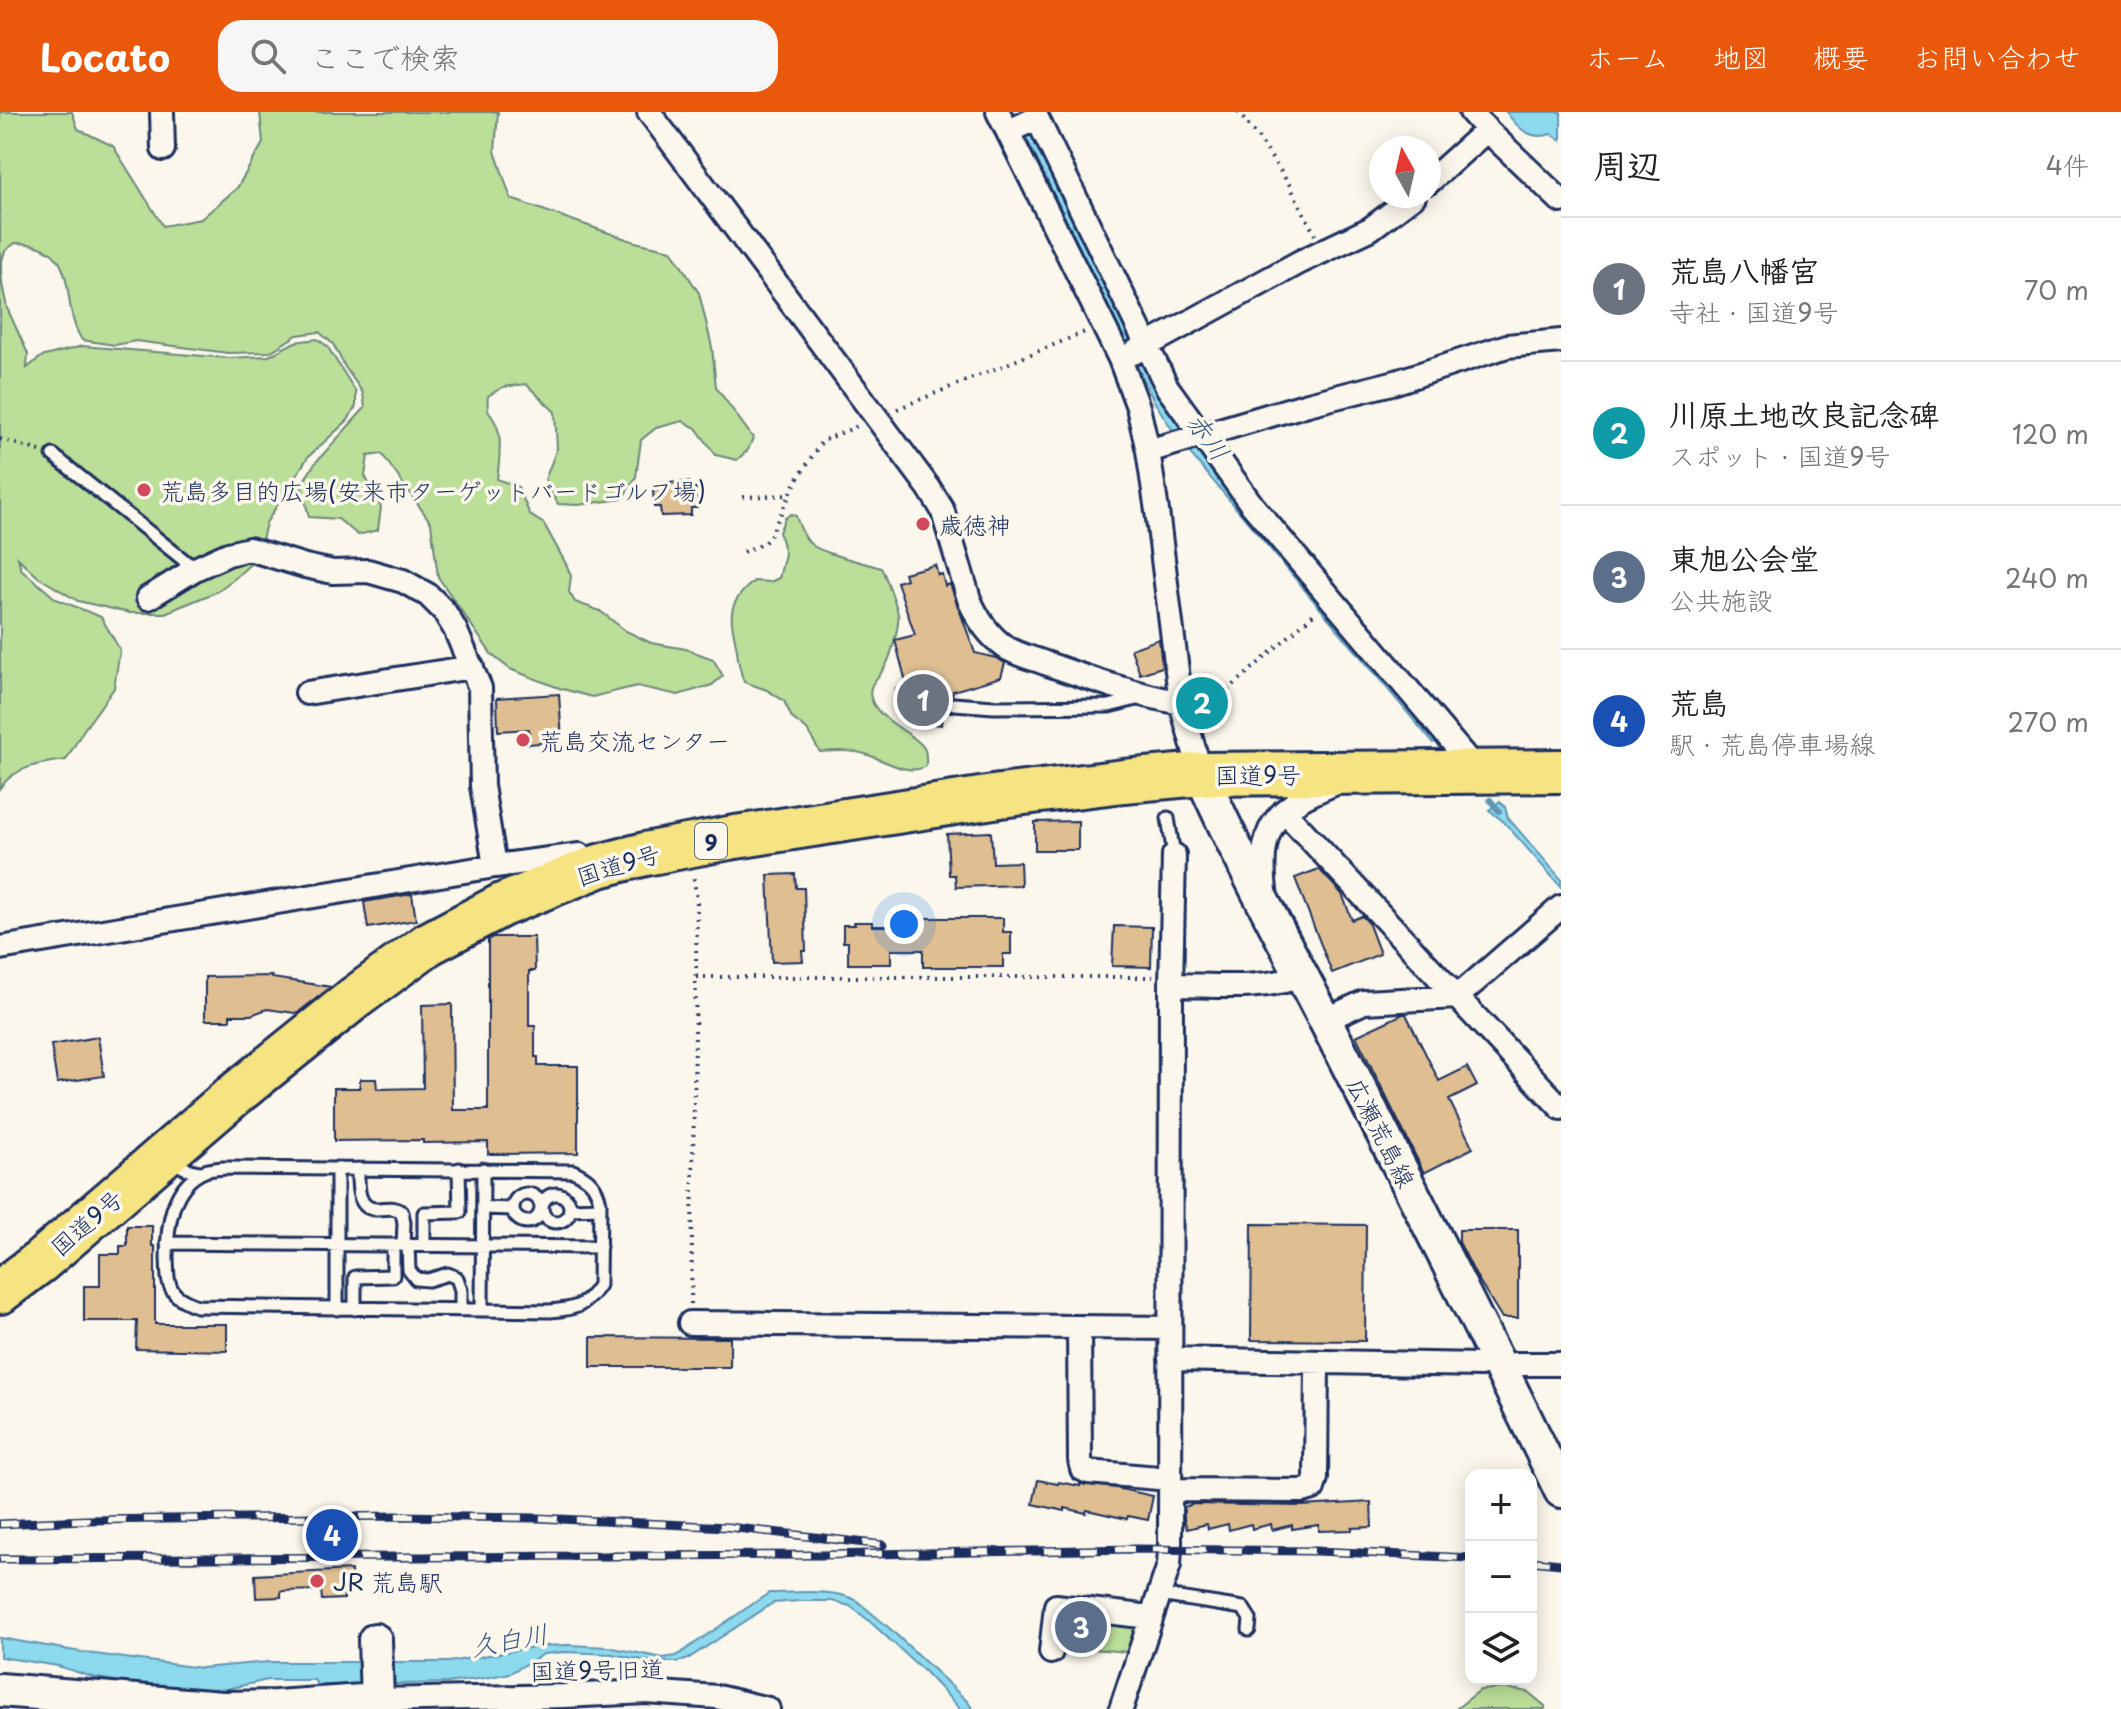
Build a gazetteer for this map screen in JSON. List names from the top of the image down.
{
  "streets": {
    "highway": ["国道9号", "9"],
    "main road": ["広瀬荒島線"],
    "street": ["国道9号旧道"]
  },
  "crossings": [
    ["国道9号", "広瀬荒島線"]
  ],
  "water": ["赤川", "久白川"],
  "places": [
    "荒島多目的広場(安来市ターゲットバードゴルフ場)",
    "歳徳神",
    "荒島交流センター",
    "JR 荒島駅"
  ],
  "north": "top",
  "page": {
    "header": "Locato",
    "search": "ここで検索",
    "nav": [
      "ホーム",
      "地図",
      "概要",
      "お問い合わせ"
    ],
    "heading": ["周辺", "4件"],
    "list": [
      {
        "mark": "1",
        "name": "荒島八幡宮",
        "note": "寺社 · 国道9号",
        "value": "70 m"
      },
      {
        "mark": "2",
        "name": "川原土地改良記念碑",
        "note": "スポット · 国道9号",
        "value": "120 m"
      },
      {
        "mark": "3",
        "name": "東旭公会堂",
        "note": "公共施設",
        "value": "240 m"
      },
      {
        "mark": "4",
        "name": "荒島",
        "note": "駅 · 荒島停車場線",
        "value": "270 m"
      }
    ],
    "pins": [
      "1",
      "2",
      "4",
      "3"
    ],
    "map_buttons": ["+", "−"]
  }
}
